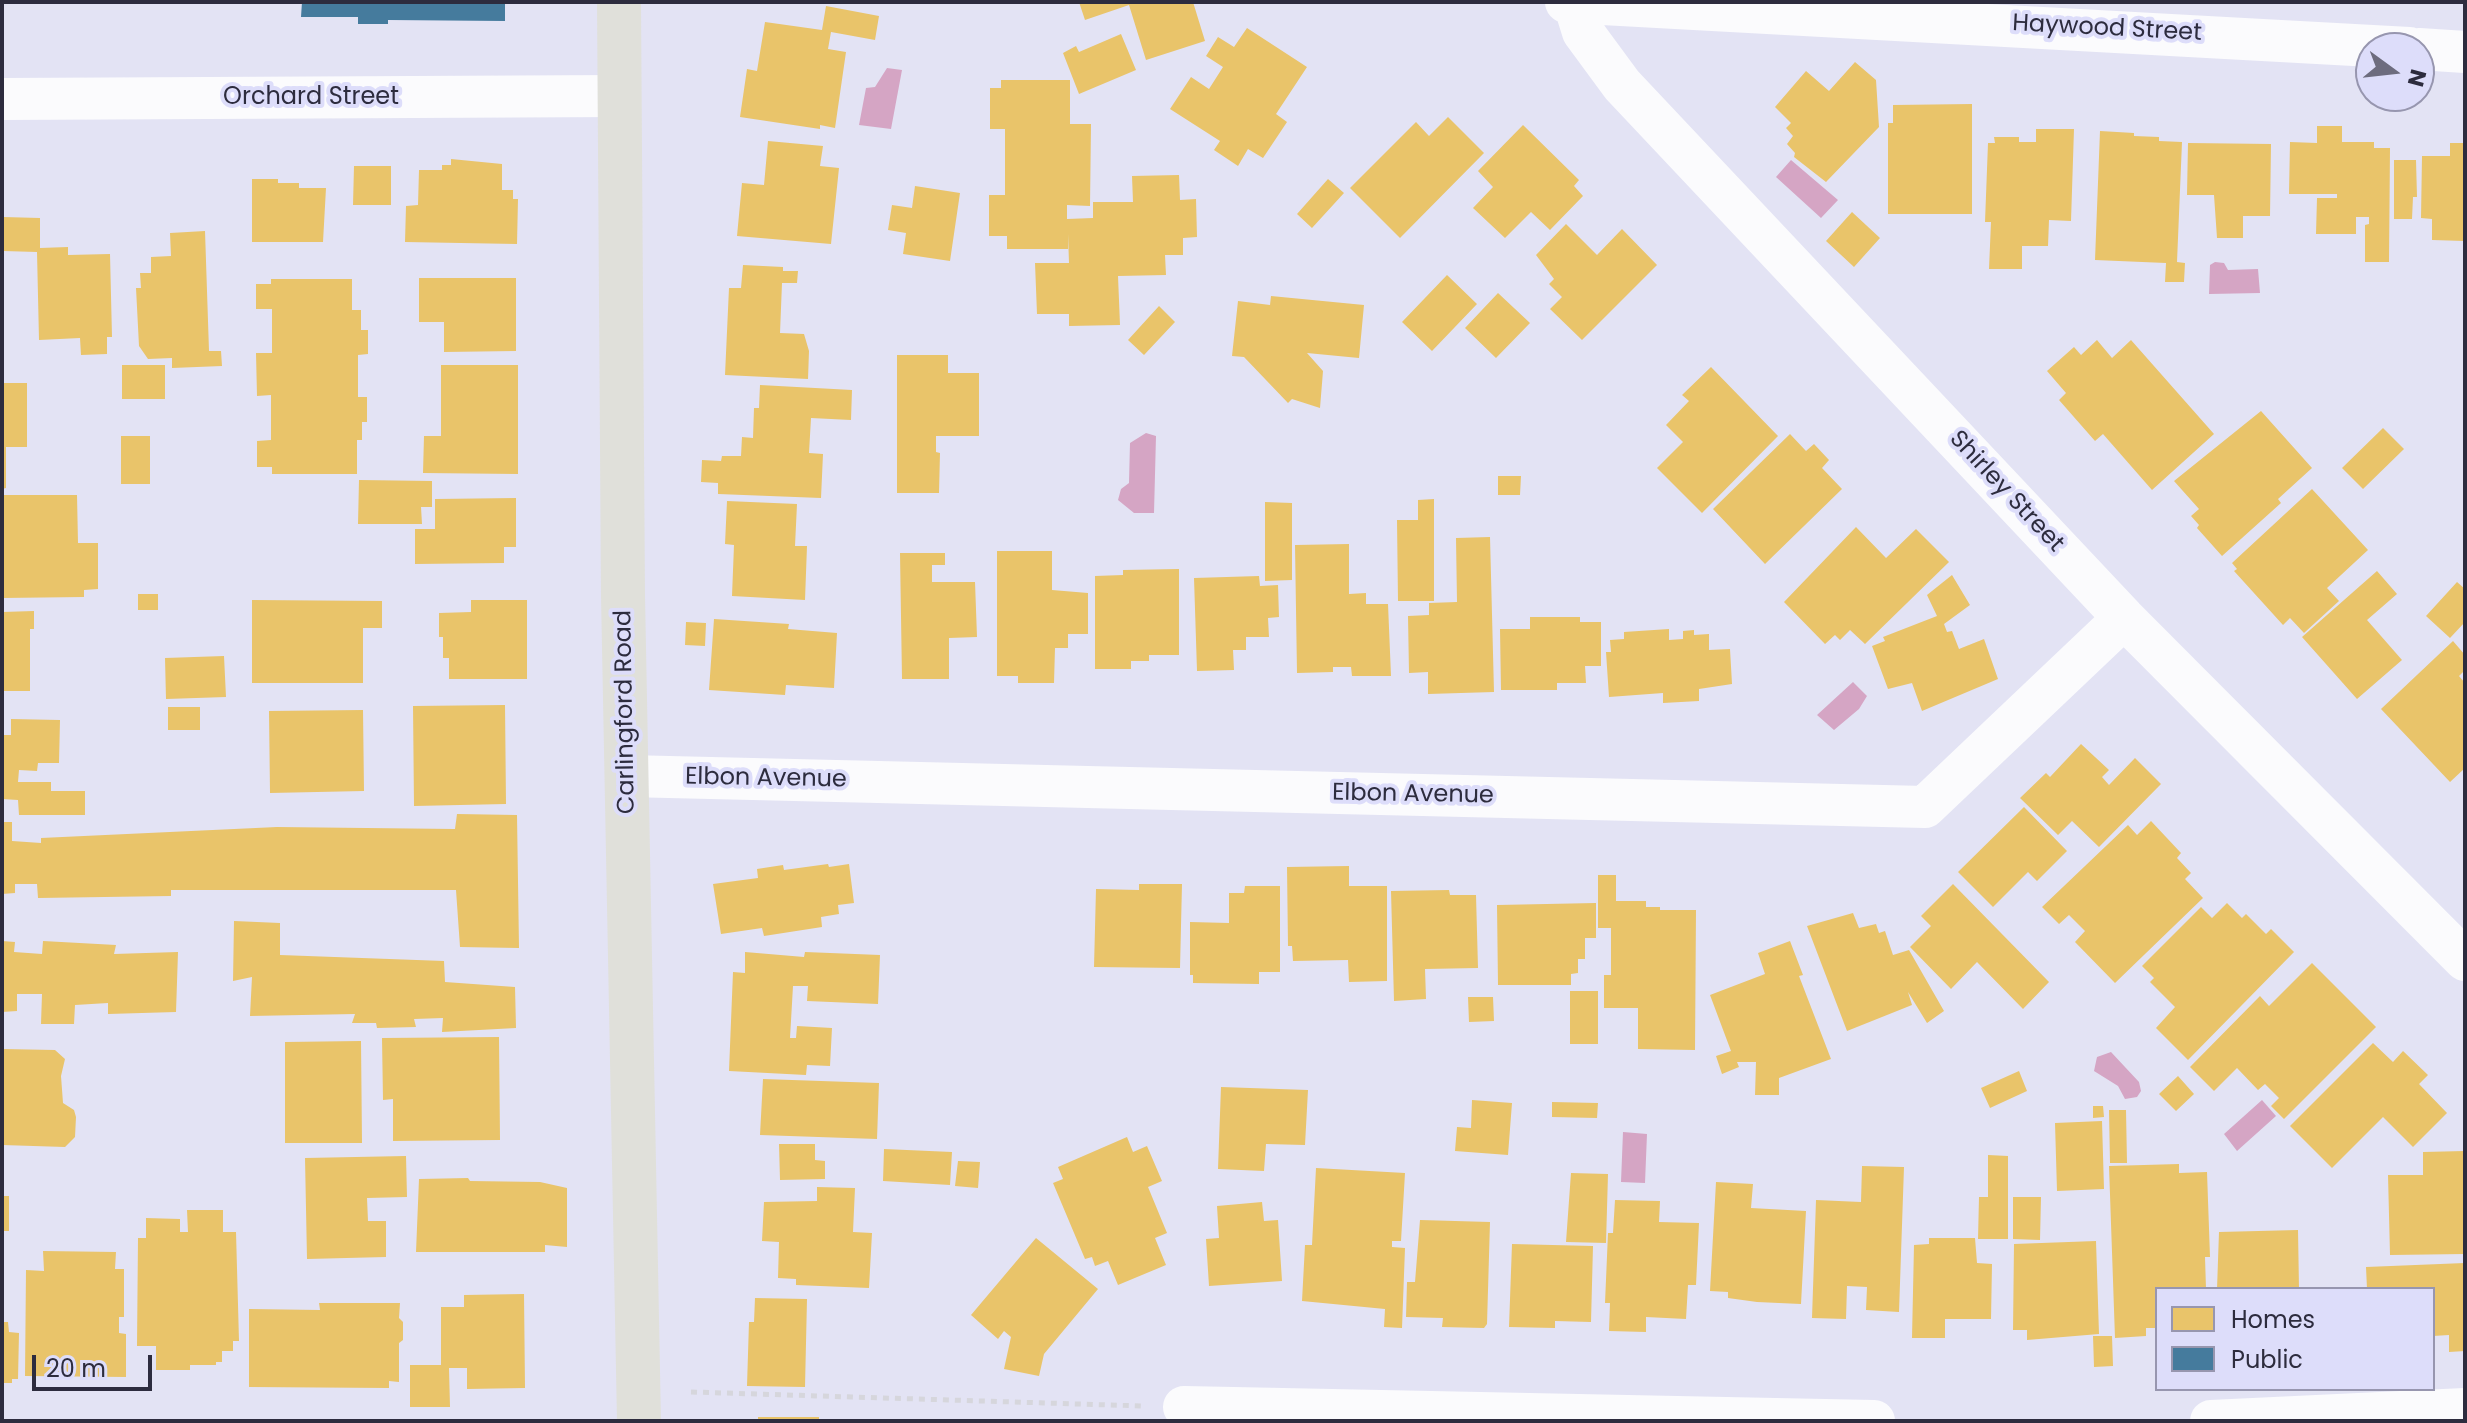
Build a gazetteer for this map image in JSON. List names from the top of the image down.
{
  "streets": {
    "main road": ["Carlingford Road"],
    "street": [
      "Haywood Street",
      "Orchard Street",
      "Shirley Street",
      "Elbon Avenue"
    ]
  },
  "crossings": [
    ["Haywood Street", "Shirley Street"],
    ["Orchard Street", "Carlingford Road"],
    ["Shirley Street", "Elbon Avenue"],
    ["Carlingford Road", "Elbon Avenue"]
  ],
  "legend": ["Homes", "Public"],
  "scale_bar": "20 m",
  "north": "right"
}
